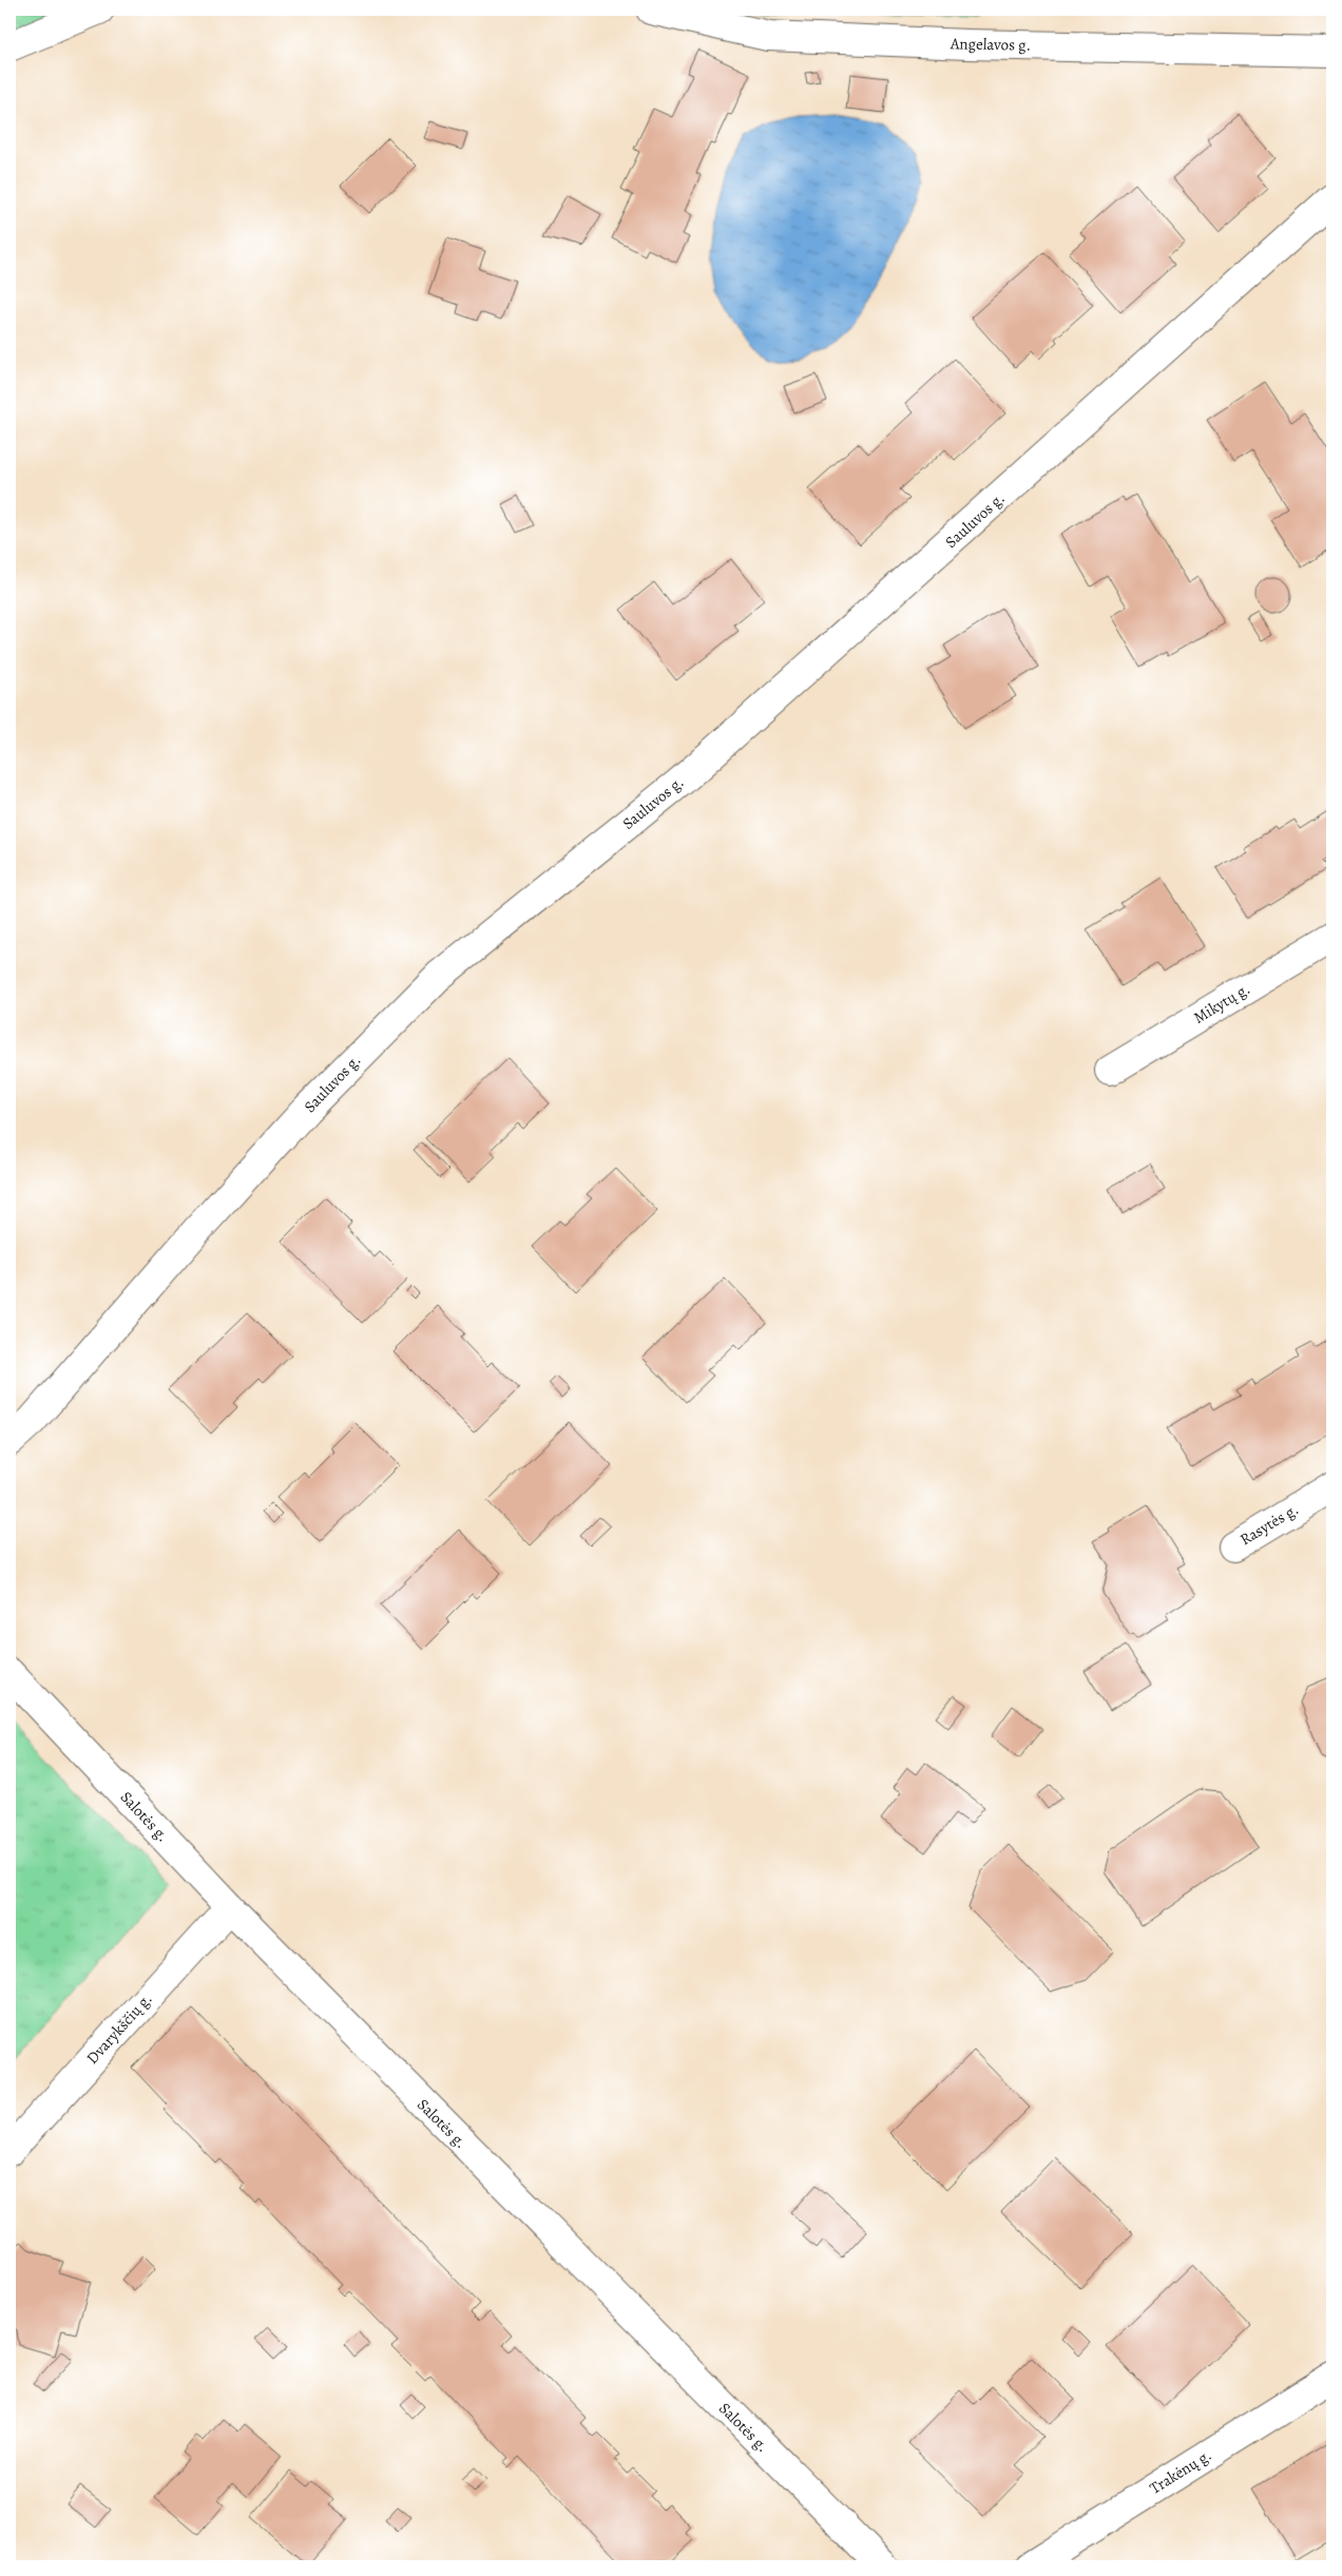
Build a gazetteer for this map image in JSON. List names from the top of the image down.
{
  "streets": {
    "street": [
      "Angelavos g.",
      "Sauluvos g.",
      "Mikytų g.",
      "Rasytės g.",
      "Salotės g.",
      "Dvarykščių g.",
      "Trakėnų g."
    ]
  },
  "crossings": [
    ["Salotės g.", "Dvarykščių g."]
  ]
}
